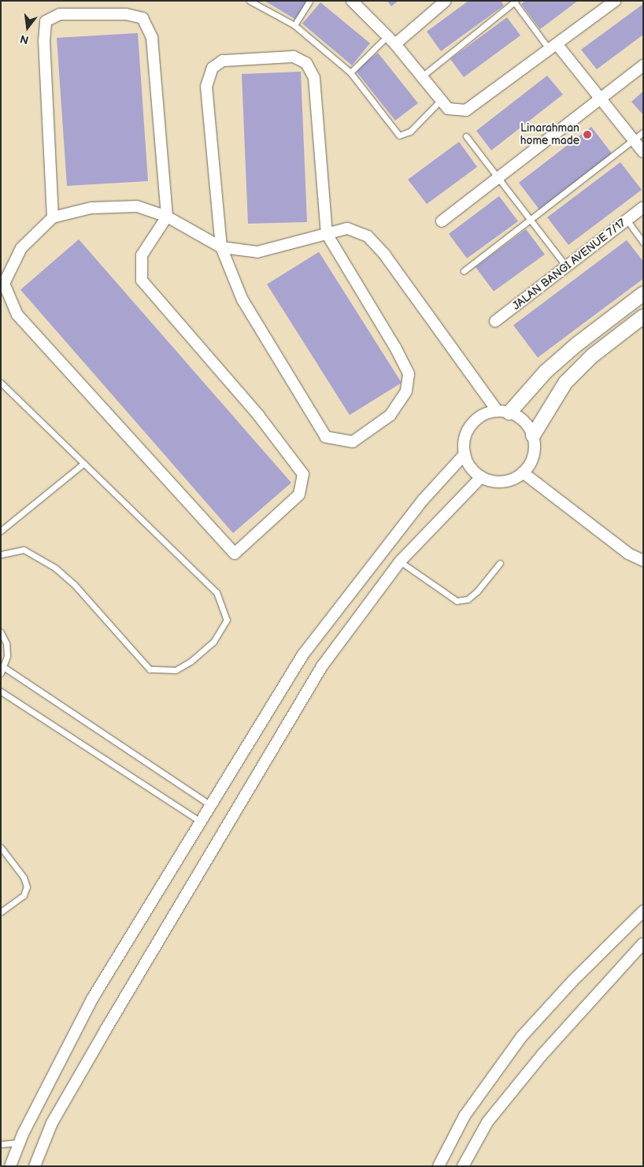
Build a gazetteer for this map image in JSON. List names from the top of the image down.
{
  "streets": {
    "street": ["JALAN BANGI AVENUE 7/17"]
  },
  "places": ["Linarahman home made"],
  "north": "bottom"
}
